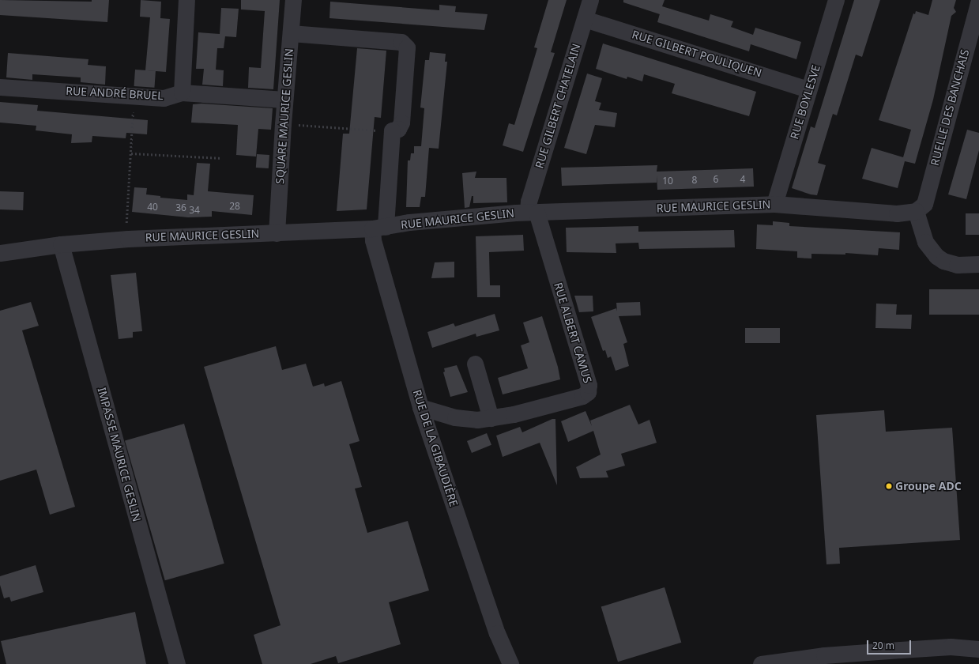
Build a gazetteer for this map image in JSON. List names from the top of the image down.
{
  "streets": {
    "street": [
      "RUE GILBERT POULIQUEN",
      "RUE ANDRÉ BRUEL",
      "RUE BOYLESVE",
      "RUE GILBERT CHATELAIN",
      "RUELLE DES BANCHAIS",
      "SQUARE MAURICE GESLIN",
      "RUE MAURICE GESLIN",
      "RUE ALBERT CAMUS",
      "RUE DE LA GIBAUDIÈRE",
      "IMPASSE MAURICE GESLIN"
    ]
  },
  "crossings": [
    ["RUE GILBERT POULIQUEN", "RUE BOYLESVE"],
    ["RUE GILBERT POULIQUEN", "RUE GILBERT CHATELAIN"],
    ["RUE ANDRÉ BRUEL", "SQUARE MAURICE GESLIN"],
    ["RUE BOYLESVE", "RUE MAURICE GESLIN"],
    ["RUE GILBERT CHATELAIN", "RUE MAURICE GESLIN"],
    ["RUE GILBERT CHATELAIN", "RUE ALBERT CAMUS"],
    ["RUELLE DES BANCHAIS", "RUE MAURICE GESLIN"],
    ["SQUARE MAURICE GESLIN", "RUE MAURICE GESLIN"],
    ["RUE MAURICE GESLIN", "RUE ALBERT CAMUS"],
    ["RUE MAURICE GESLIN", "RUE DE LA GIBAUDIÈRE"],
    ["RUE MAURICE GESLIN", "IMPASSE MAURICE GESLIN"],
    ["RUE ALBERT CAMUS", "RUE DE LA GIBAUDIÈRE"]
  ],
  "places": ["Groupe ADC"],
  "house_numbers": [
    "6",
    "4",
    "8",
    "10",
    "28",
    "40",
    "36",
    "34"
  ],
  "scale_bar": "20 m"
}
